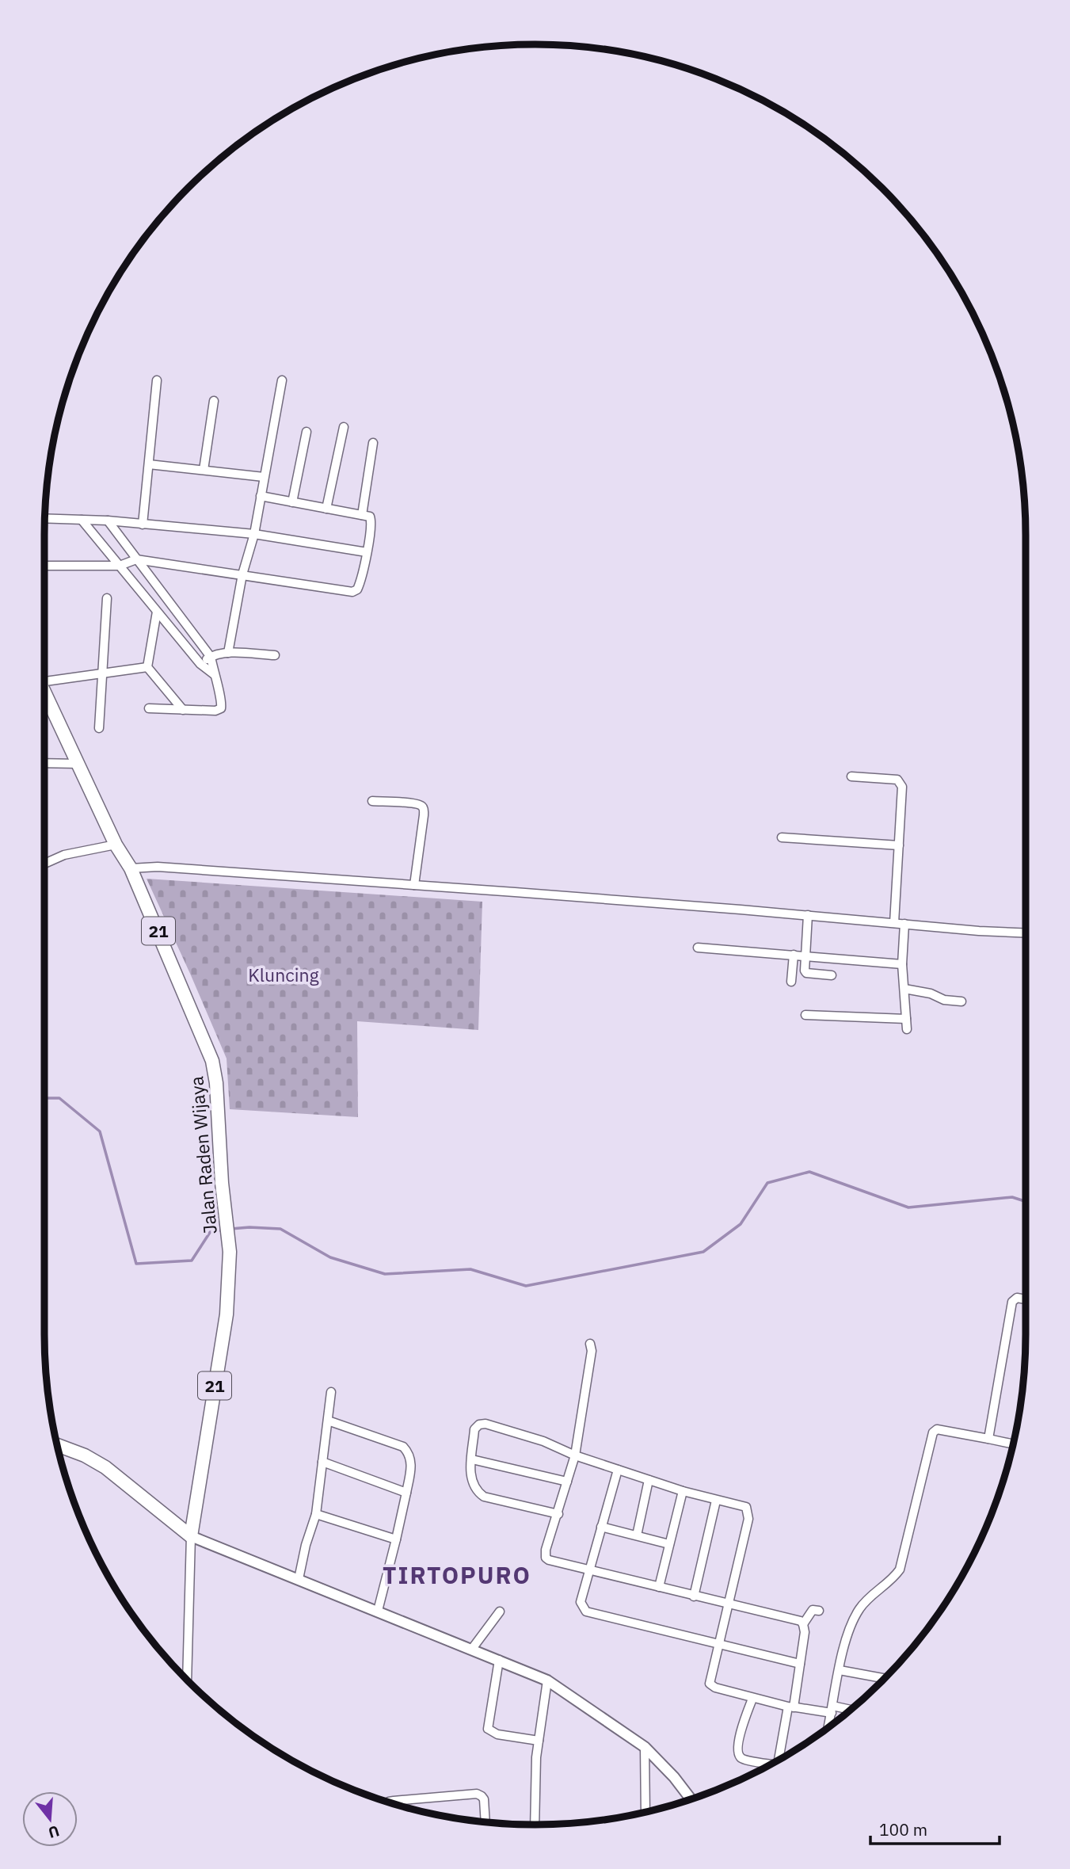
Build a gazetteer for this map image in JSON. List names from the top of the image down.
{
  "streets": {
    "highway": ["21", "Jalan Raden Wijaya"]
  },
  "districts": ["TIRTOPURO"],
  "parks": ["Kluncing"],
  "scale_bar": "100 m",
  "north": "bottom"
}
